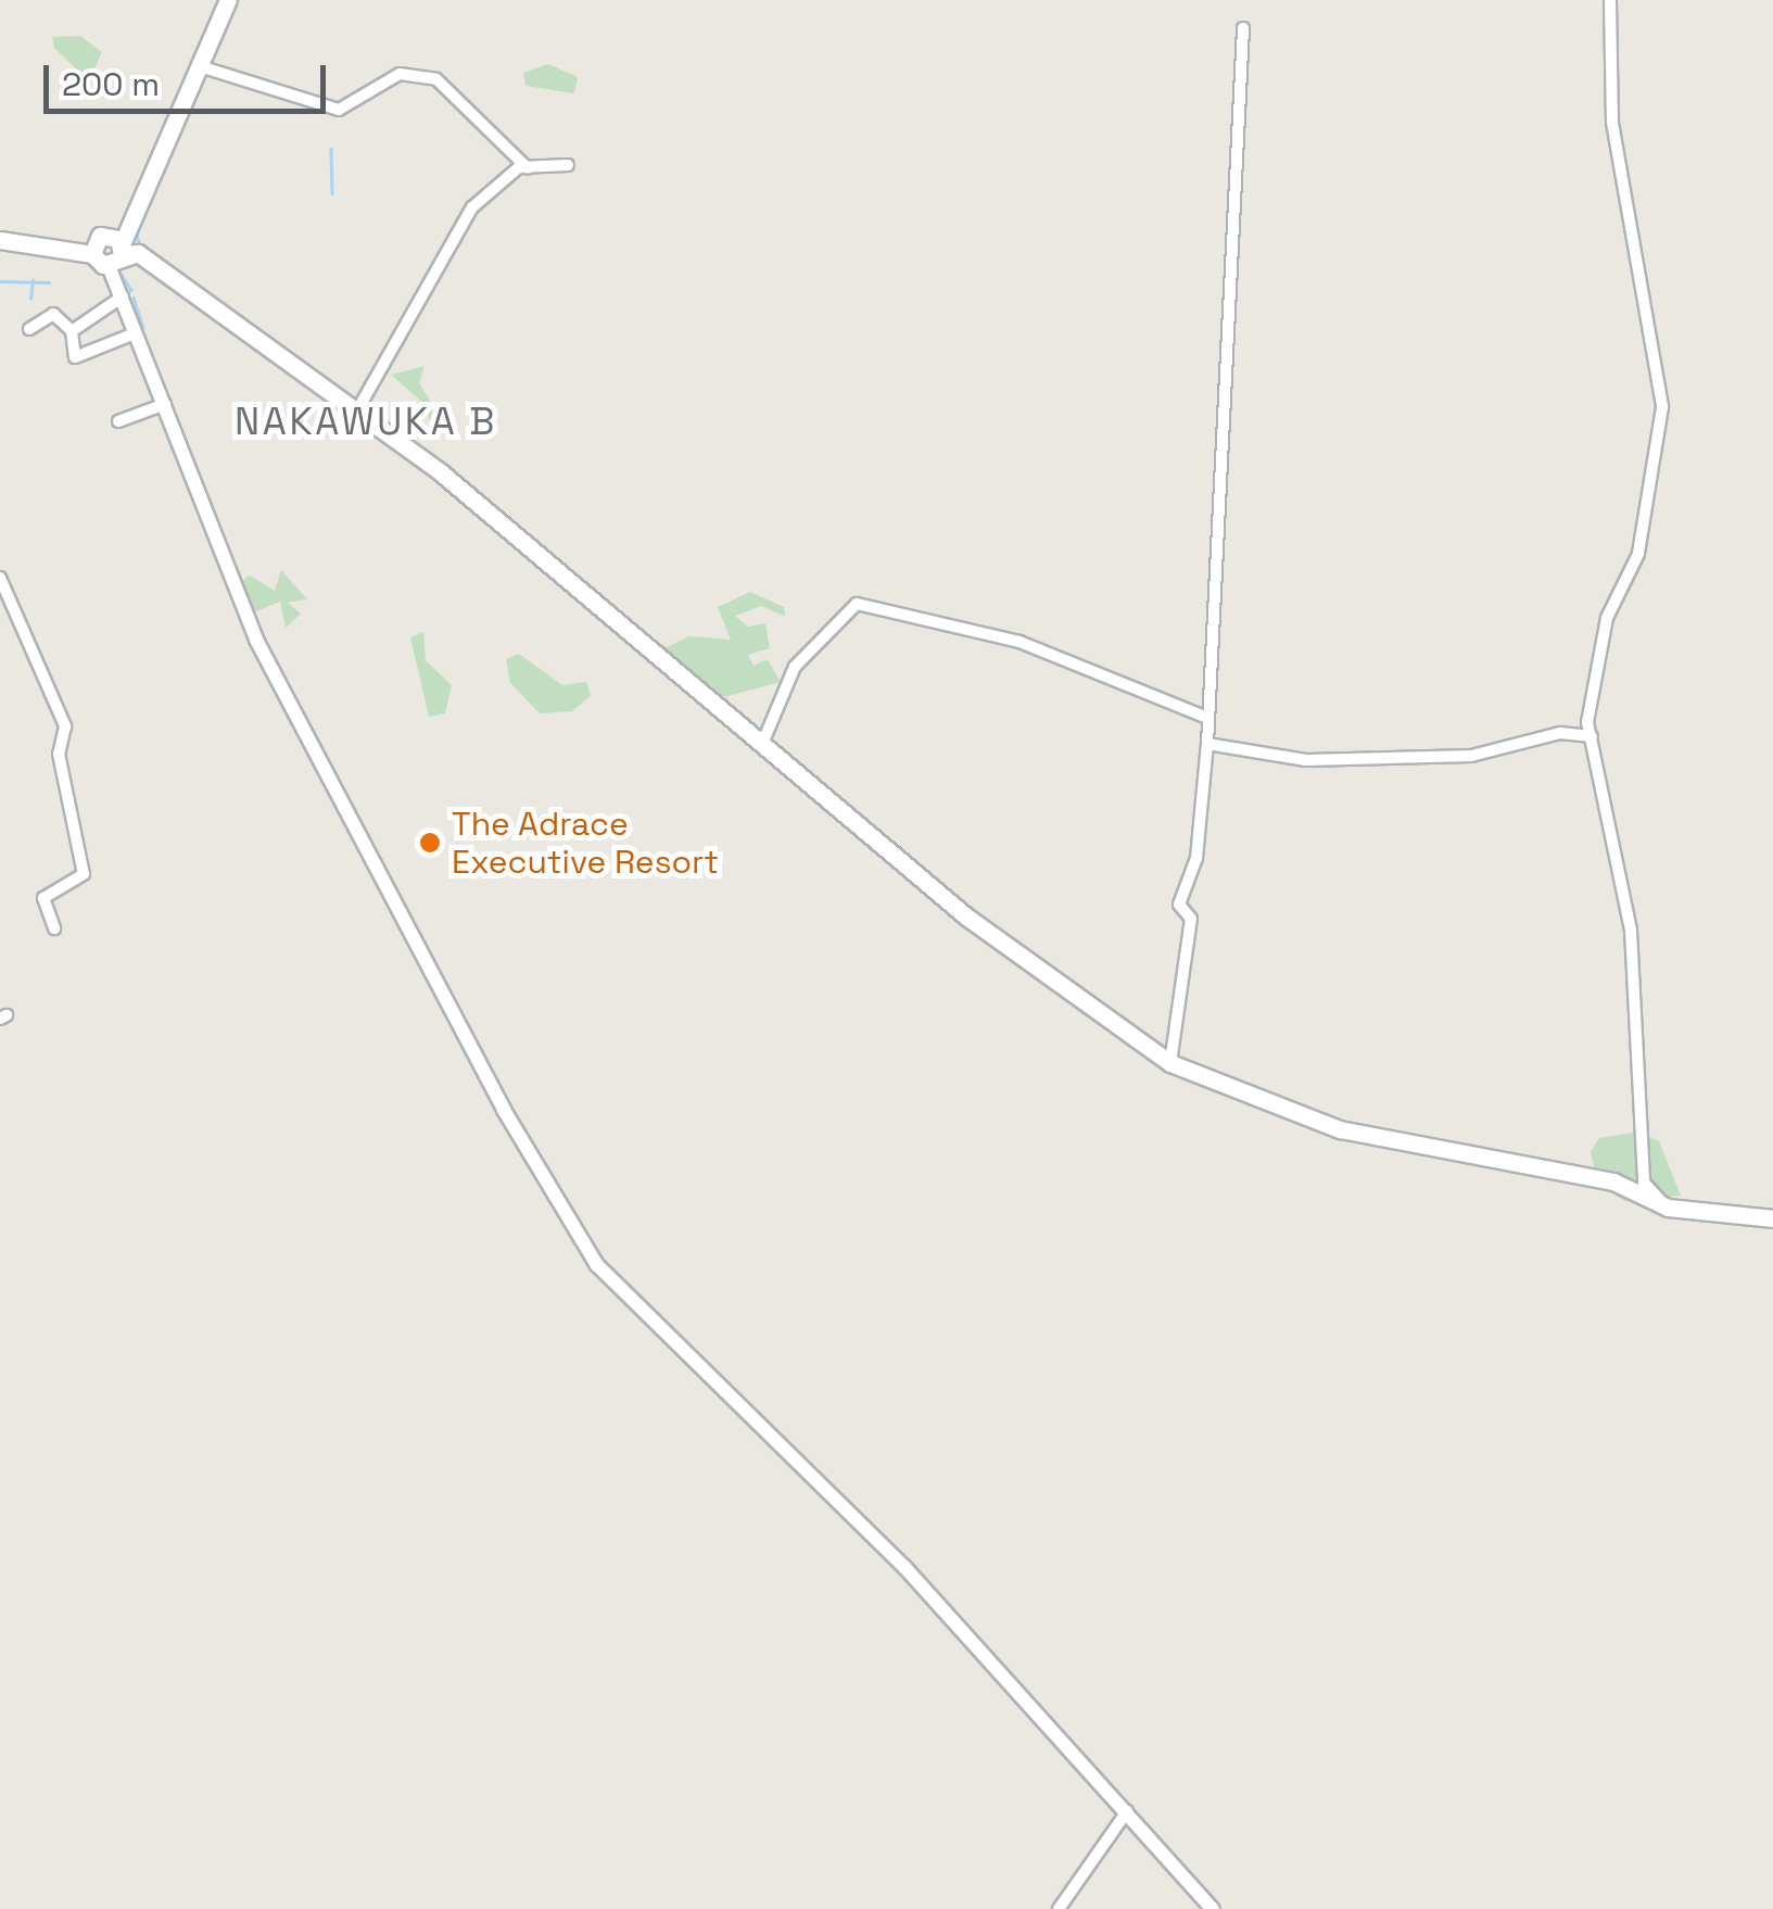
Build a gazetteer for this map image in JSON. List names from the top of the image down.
{
  "districts": ["NAKAWUKA B"],
  "places": ["The Adrace Executive Resort"],
  "scale_bar": "200 m"
}
